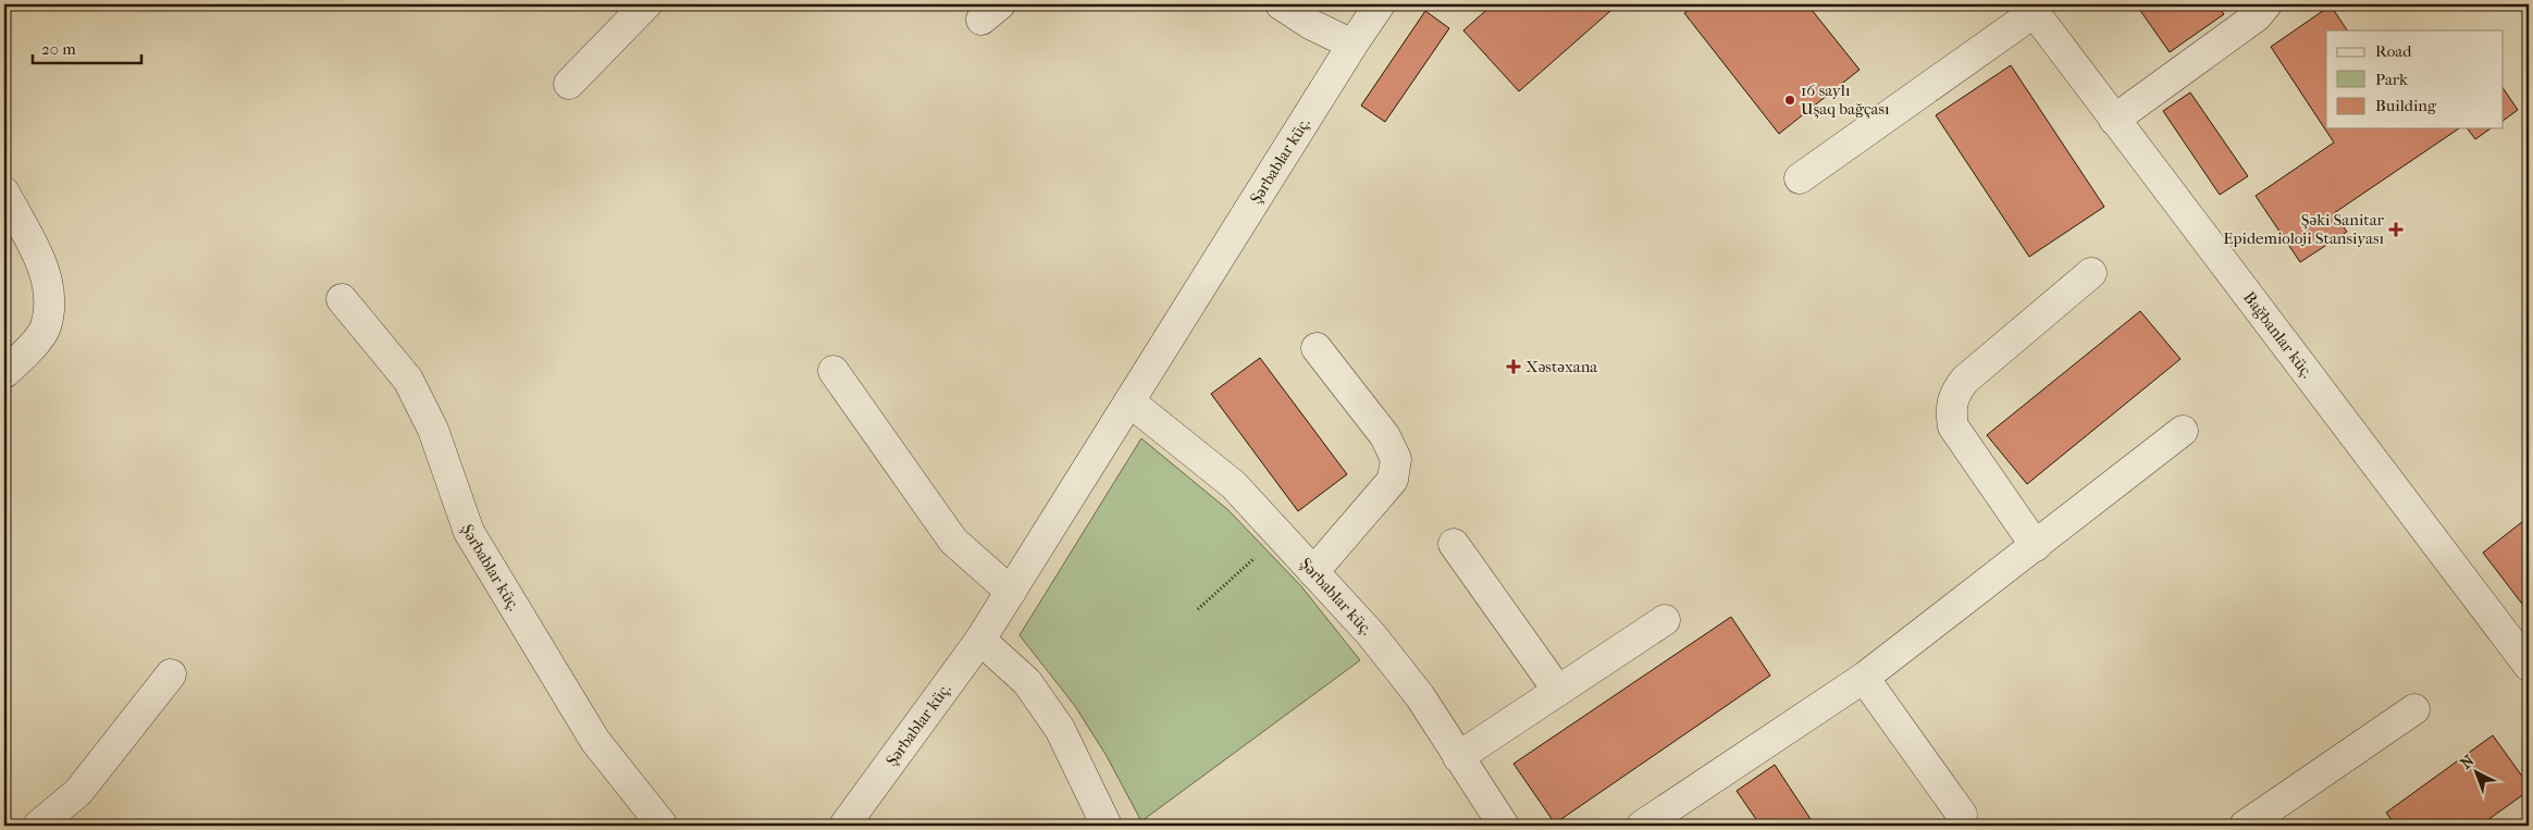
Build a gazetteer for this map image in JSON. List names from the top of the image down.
{
  "streets": {
    "street": ["Şərbablar küç.", "Bağbanlar küç."]
  },
  "places": {
    "other": ["16 saylı Uşaq bağçası"],
    "health": ["Şəki Sanitar Epidemioloji Stansiyası", "Xəstəxana"]
  },
  "legend": ["Road", "Park", "Building"],
  "scale_bar": "20 m",
  "north": "top left"
}
